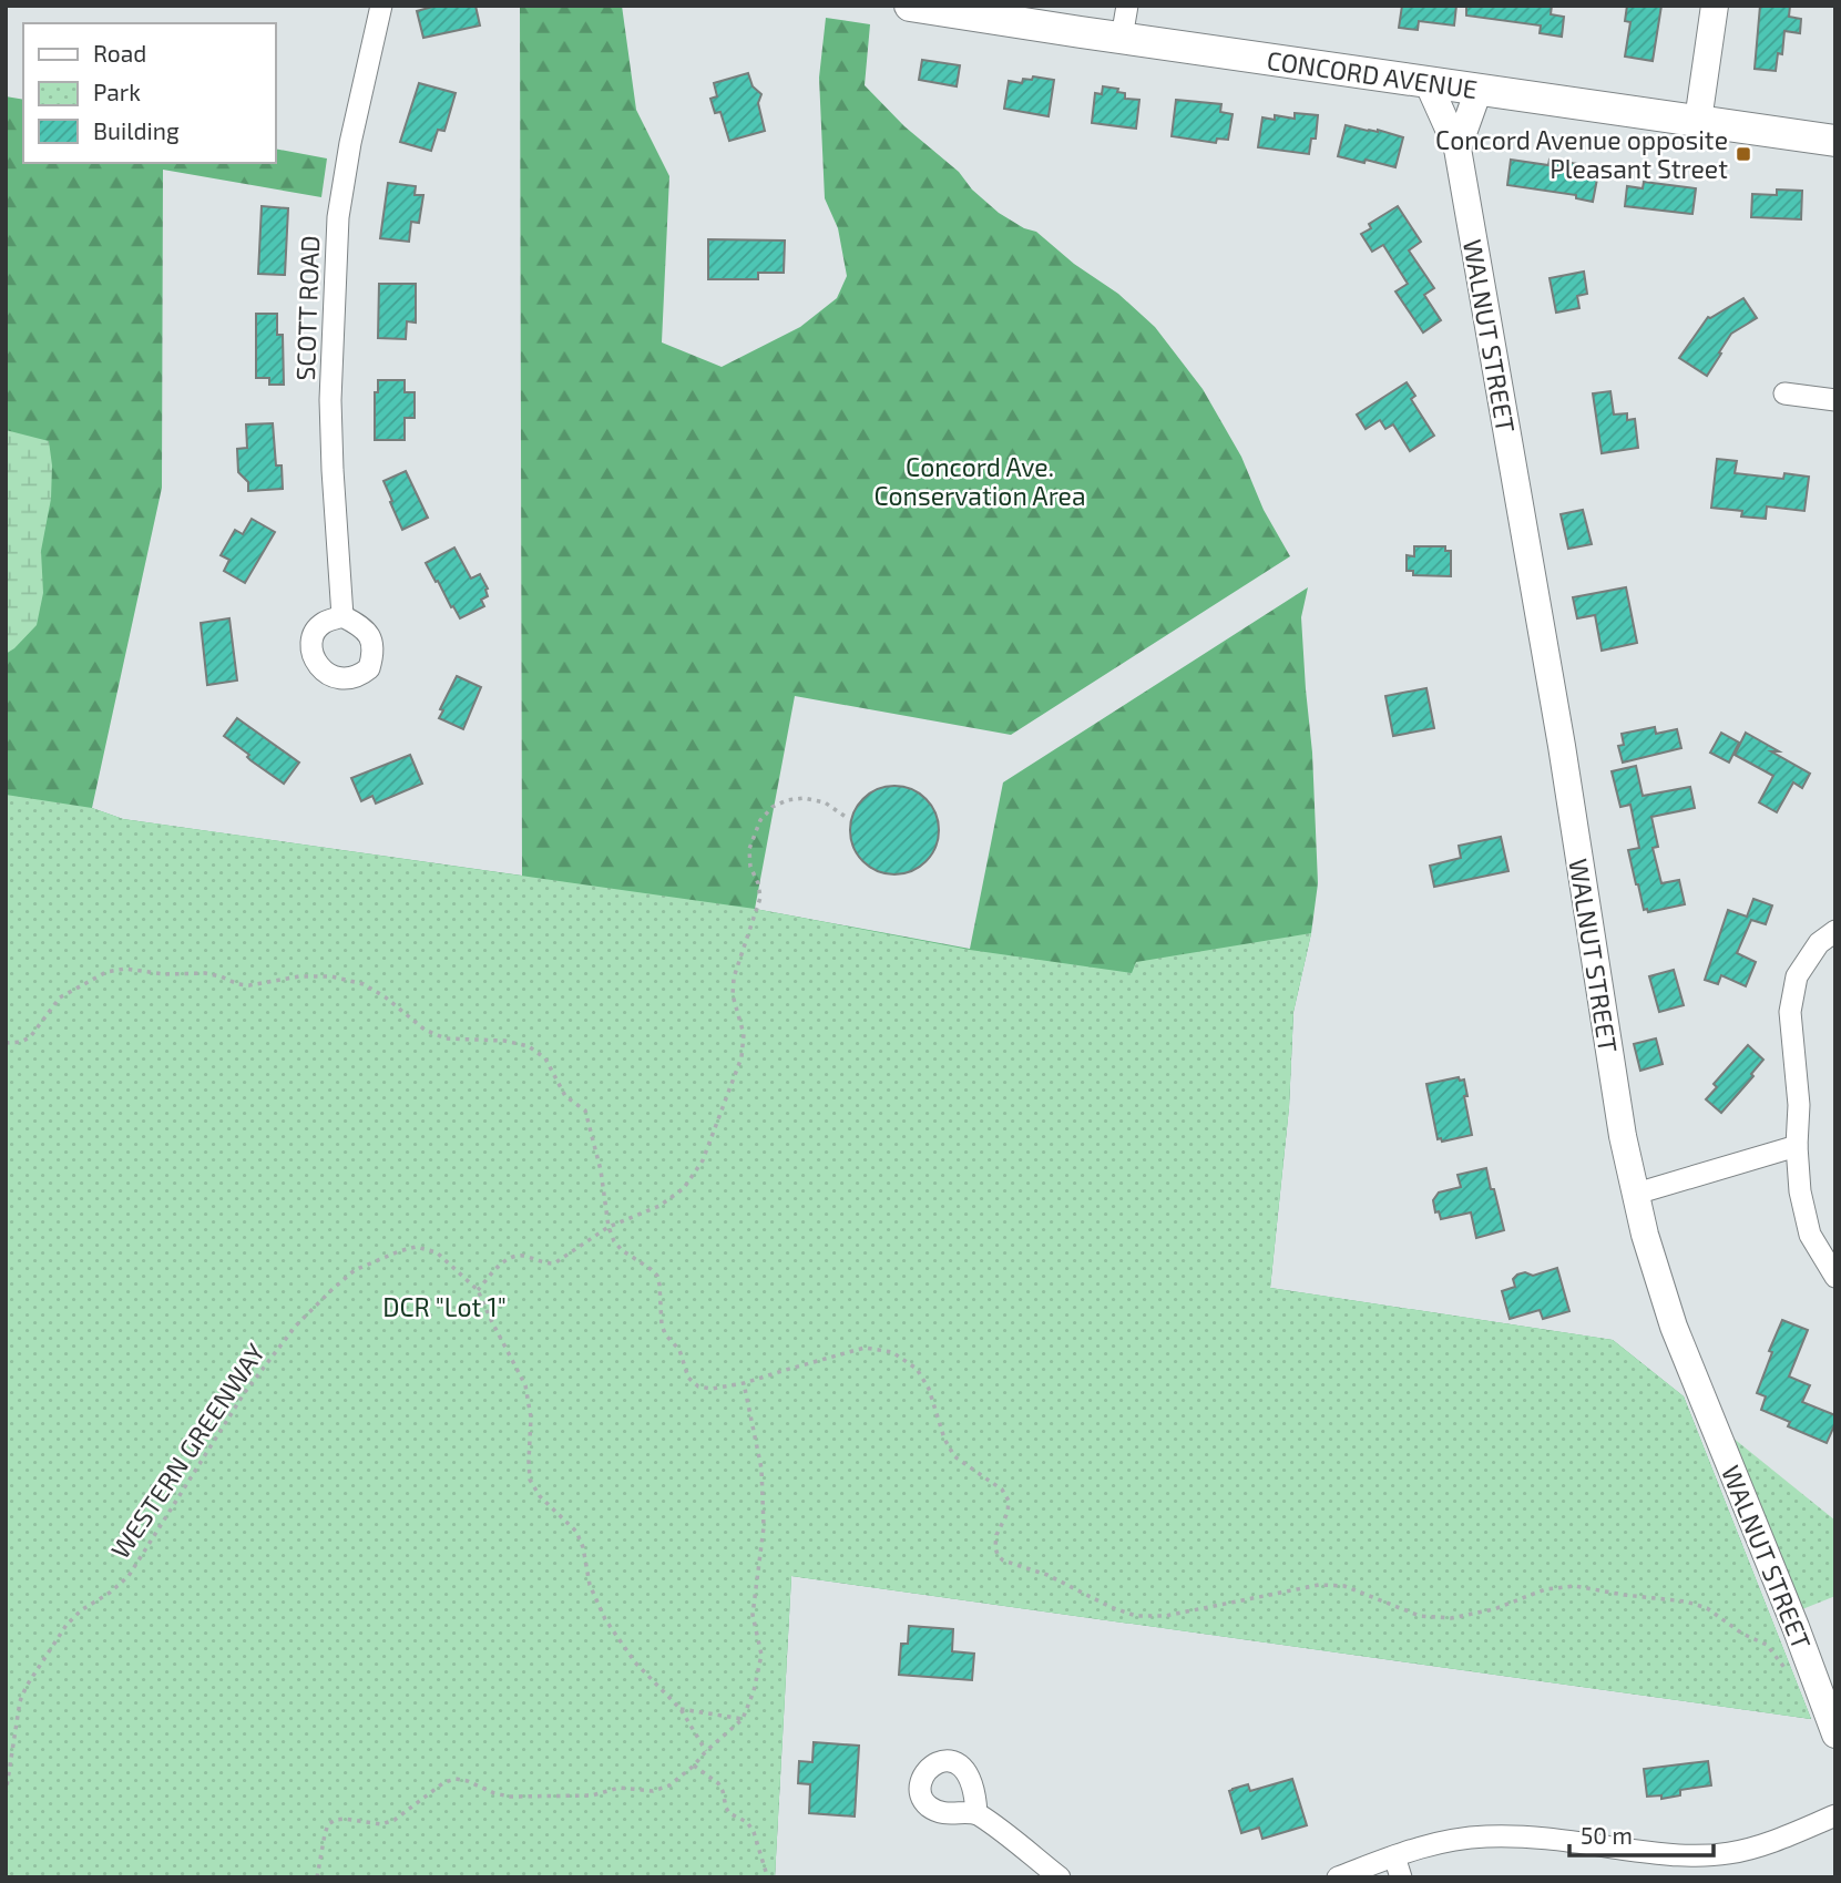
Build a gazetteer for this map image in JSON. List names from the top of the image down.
{
  "streets": {
    "main road": ["CONCORD AVENUE"],
    "street": ["SCOTT ROAD", "WALNUT STREET"],
    "path": ["WESTERN GREENWAY"]
  },
  "crossings": [
    ["CONCORD AVENUE", "WALNUT STREET"]
  ],
  "parks": ["Concord Ave. Conservation Area", "DCR \"Lot 1\""],
  "places": {
    "transit": ["Concord Avenue opposite Pleasant Street"]
  },
  "legend": ["Road", "Park", "Building"],
  "scale_bar": "50 m"
}
